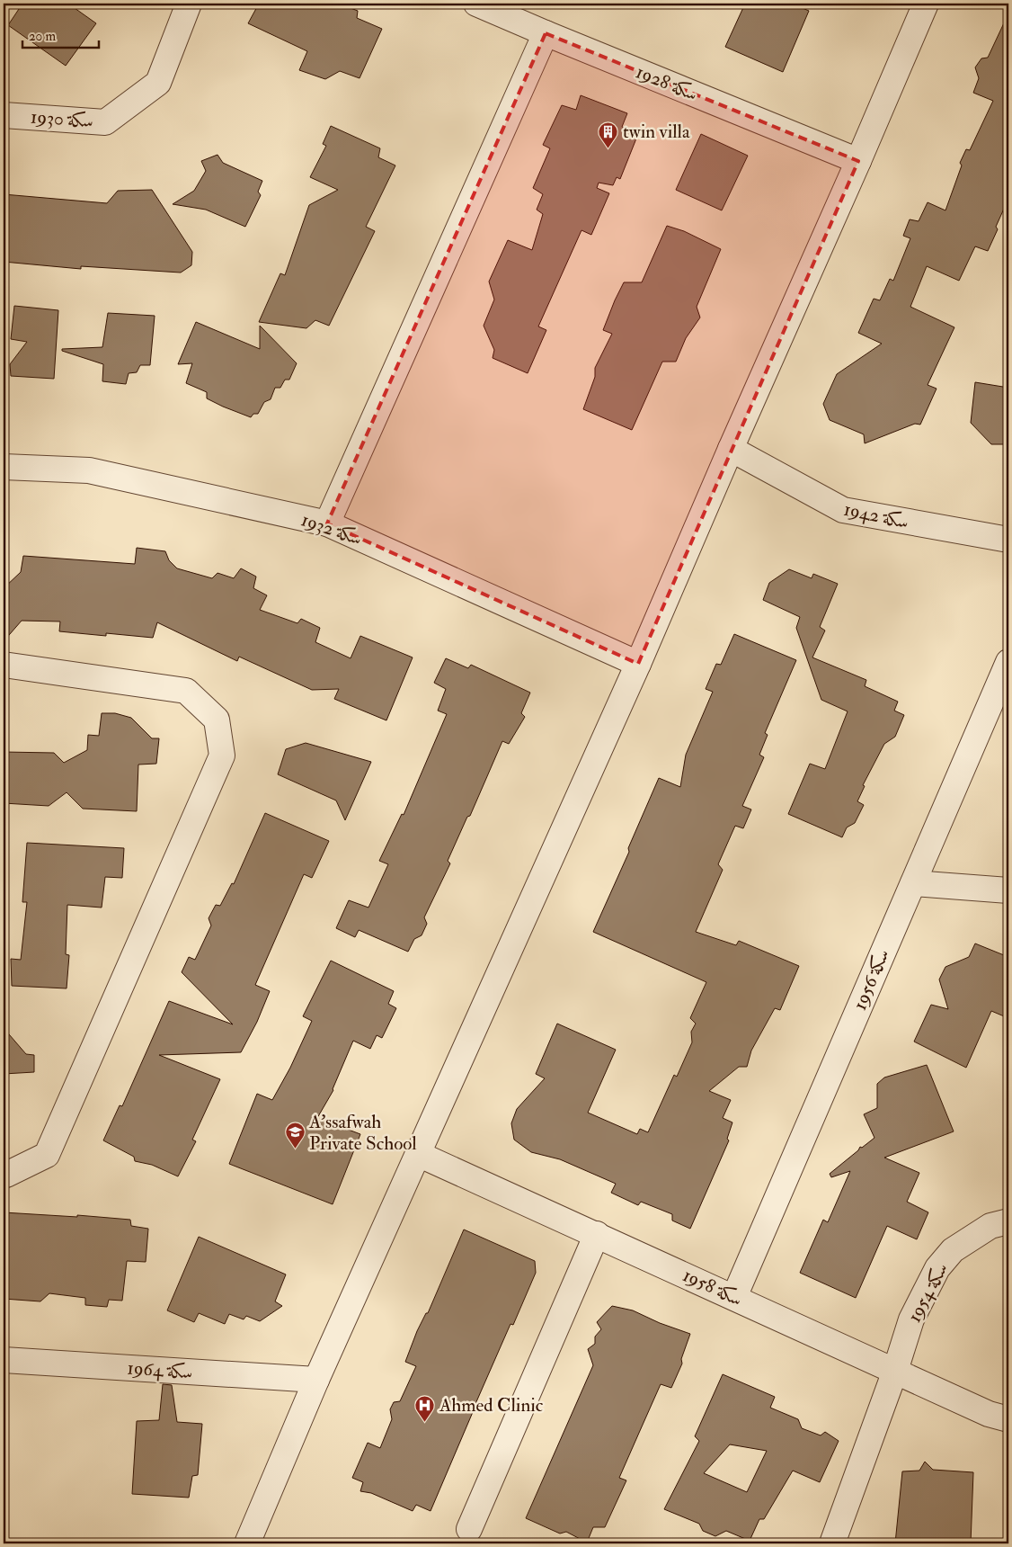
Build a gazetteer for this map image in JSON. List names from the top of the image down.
{
  "streets": {
    "street": [
      "سكة 1928",
      "سكة 1930",
      "سكة 1942",
      "سكة 1932",
      "سكة 1956",
      "سكة 1958",
      "سكة 1954",
      "سكة 1964"
    ]
  },
  "crossings": [
    ["سكة 1956", "سكة 1958"],
    ["سكة 1958", "سكة 1954"]
  ],
  "places": {
    "building": ["twin villa"],
    "school or university": ["A'ssafwah Private School"],
    "hospital": ["Ahmed Clinic"]
  },
  "scale_bar": "20 m"
}
